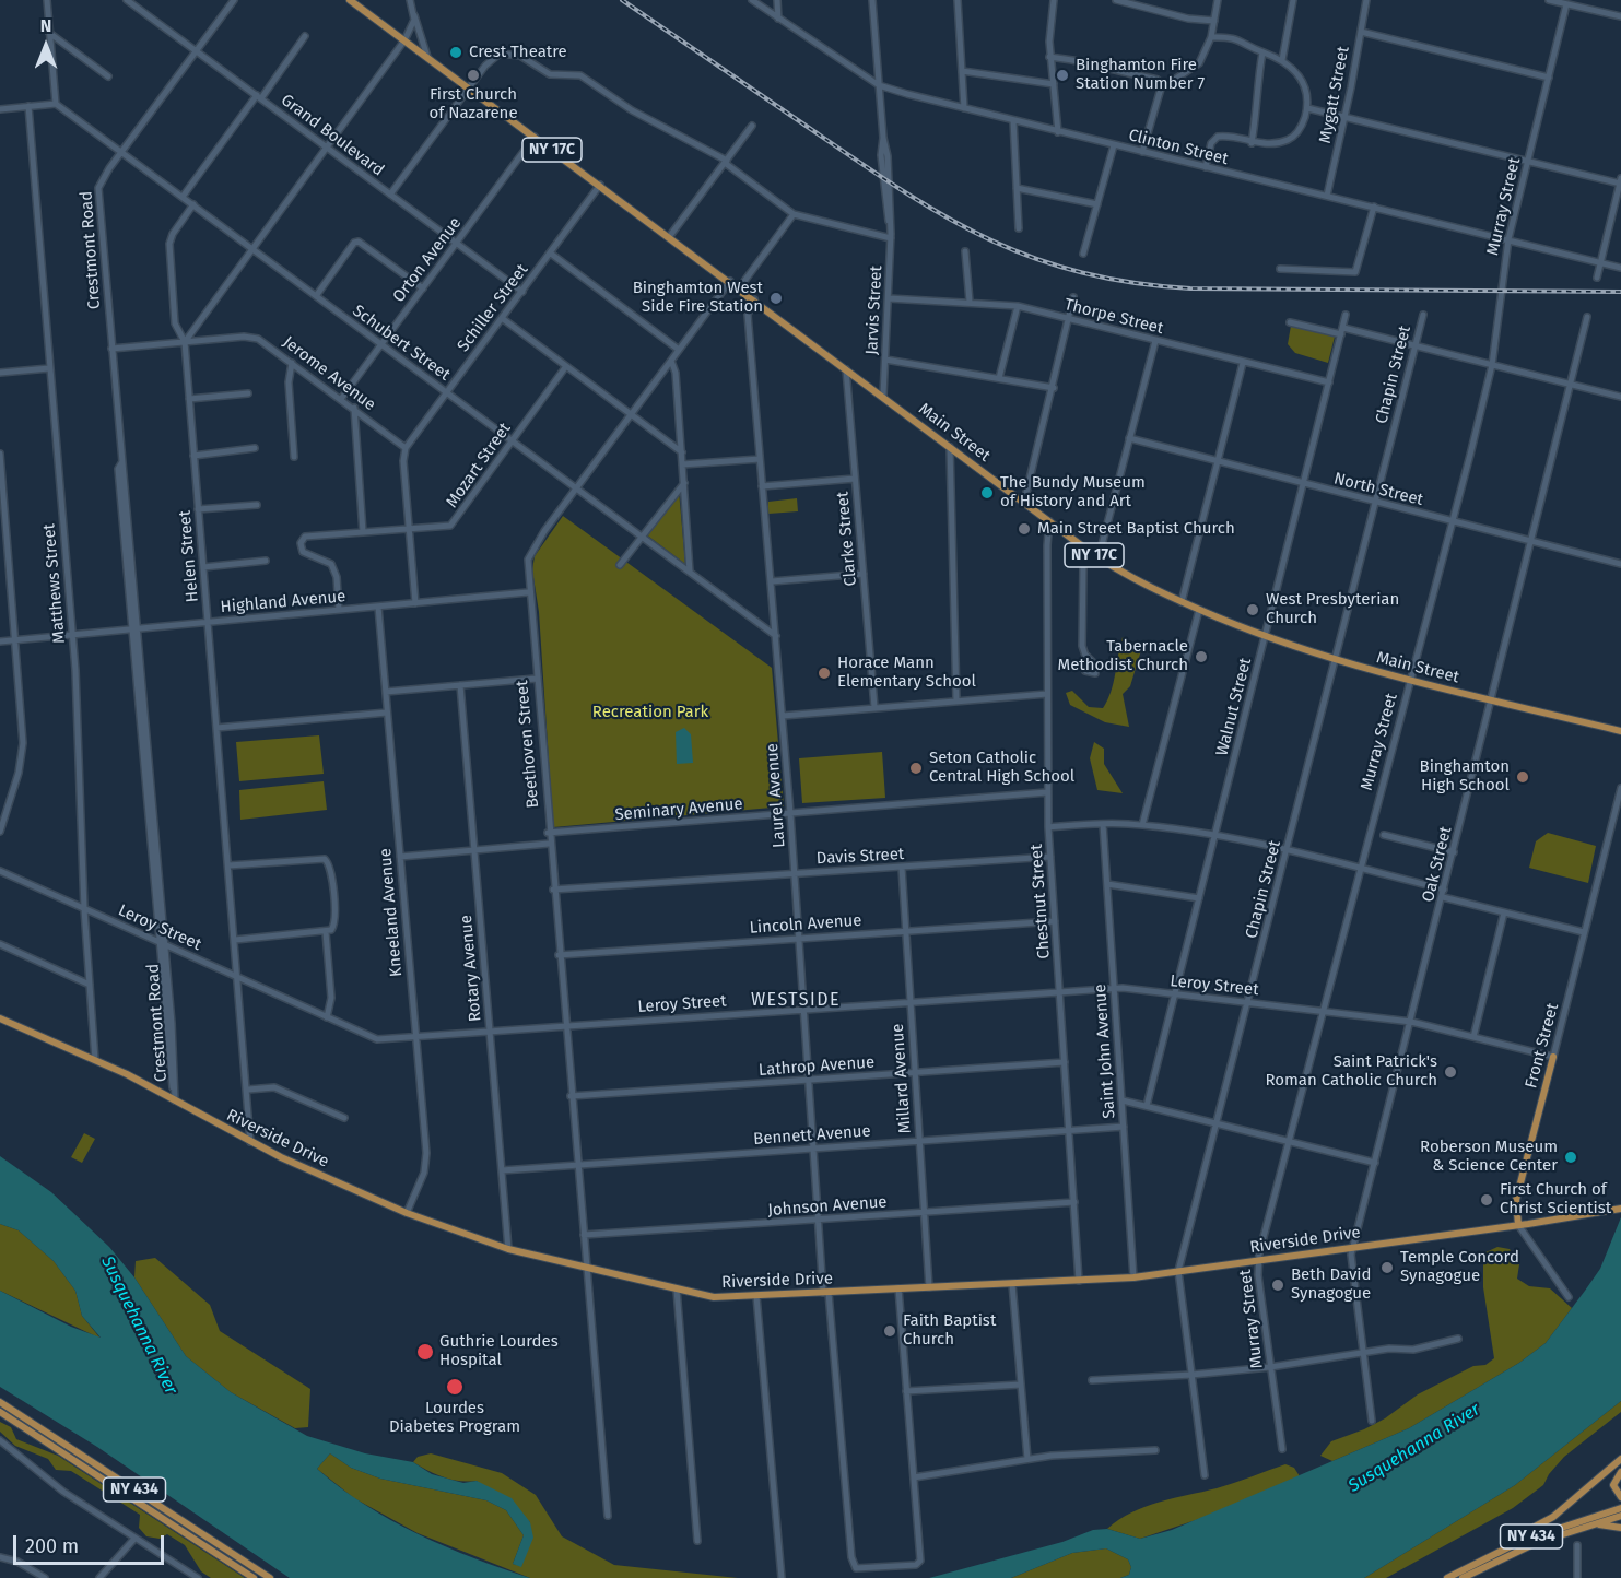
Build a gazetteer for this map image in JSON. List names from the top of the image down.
{
  "streets": {
    "main road": [
      "NY 17C",
      "Main Street",
      "Front Street",
      "Riverside Drive",
      "NY 434"
    ],
    "street": [
      "Mygatt Street",
      "Grand Boulevard",
      "Clinton Street",
      "Murray Street",
      "Crestmont Road",
      "Orton Avenue",
      "Schiller Street",
      "Jarvis Street",
      "Thorpe Street",
      "Schubert Street",
      "Jerome Avenue",
      "Chapin Street",
      "Mozart Street",
      "North Street",
      "Clarke Street",
      "Helen Street",
      "Matthews Street",
      "Highland Avenue",
      "Walnut Street",
      "Beethoven Street",
      "Laurel Avenue",
      "Seminary Avenue",
      "Davis Street",
      "Oak Street",
      "Chestnut Street",
      "Kneeland Avenue",
      "Lincoln Avenue",
      "Leroy Street",
      "Rotary Avenue",
      "Saint John Avenue",
      "Lathrop Avenue",
      "Millard Avenue",
      "Bennett Avenue",
      "Johnson Avenue"
    ]
  },
  "crossings": [
    ["Mygatt Street", "Clinton Street"],
    ["Grand Boulevard", "Crestmont Road"],
    ["Grand Boulevard", "Orton Avenue"],
    ["Grand Boulevard", "Schiller Street"],
    ["Clinton Street", "Murray Street"],
    ["Clinton Street", "Jarvis Street"],
    ["Murray Street", "Main Street"],
    ["Murray Street", "North Street"],
    ["Murray Street", "Leroy Street"],
    ["Murray Street", "Riverside Drive"],
    ["Crestmont Road", "Schubert Street"],
    ["Crestmont Road", "Jerome Avenue"],
    ["Crestmont Road", "Highland Avenue"],
    ["Crestmont Road", "Leroy Street"],
    ["Crestmont Road", "Riverside Drive"],
    ["Orton Avenue", "Schubert Street"],
    ["Orton Avenue", "Jerome Avenue"],
    ["Orton Avenue", "Main Street"],
    ["Schiller Street", "Schubert Street"],
    ["Schiller Street", "Jerome Avenue"],
    ["Schiller Street", "Main Street"],
    ["Jarvis Street", "Thorpe Street"],
    ["Jarvis Street", "Main Street"],
    ["Thorpe Street", "Walnut Street"],
    ["Schubert Street", "Mozart Street"],
    ["Schubert Street", "Helen Street"],
    ["Schubert Street", "Beethoven Street"],
    ["Schubert Street", "Laurel Avenue"],
    ["Jerome Avenue", "Helen Street"],
    ["Chapin Street", "Main Street"],
    ["Chapin Street", "North Street"],
    ["Chapin Street", "Leroy Street"],
    ["Chapin Street", "Riverside Drive"],
    ["Main Street", "Clarke Street"],
    ["Main Street", "Walnut Street"],
    ["Main Street", "Beethoven Street"],
    ["Main Street", "Laurel Avenue"],
    ["Main Street", "Oak Street"],
    ["Main Street", "Chestnut Street"],
    ["Mozart Street", "Highland Avenue"],
    ["North Street", "Walnut Street"],
    ["North Street", "Oak Street"],
    ["Helen Street", "Highland Avenue"],
    ["Helen Street", "Leroy Street"],
    ["Helen Street", "Riverside Drive"],
    ["Matthews Street", "Highland Avenue"],
    ["Matthews Street", "Leroy Street"],
    ["Matthews Street", "Riverside Drive"],
    ["Highland Avenue", "Beethoven Street"],
    ["Highland Avenue", "Kneeland Avenue"],
    ["Walnut Street", "Leroy Street"],
    ["Beethoven Street", "Seminary Avenue"],
    ["Beethoven Street", "Davis Street"],
    ["Beethoven Street", "Lincoln Avenue"],
    ["Beethoven Street", "Leroy Street"],
    ["Beethoven Street", "Lathrop Avenue"],
    ["Beethoven Street", "Bennett Avenue"],
    ["Beethoven Street", "Riverside Drive"],
    ["Beethoven Street", "Johnson Avenue"],
    ["Laurel Avenue", "Seminary Avenue"],
    ["Laurel Avenue", "Davis Street"],
    ["Laurel Avenue", "Lincoln Avenue"],
    ["Laurel Avenue", "Leroy Street"],
    ["Laurel Avenue", "Lathrop Avenue"],
    ["Laurel Avenue", "Bennett Avenue"],
    ["Laurel Avenue", "Riverside Drive"],
    ["Laurel Avenue", "Johnson Avenue"],
    ["Seminary Avenue", "Chestnut Street"],
    ["Davis Street", "Chestnut Street"],
    ["Davis Street", "Millard Avenue"],
    ["Oak Street", "Leroy Street"],
    ["Oak Street", "Riverside Drive"],
    ["Chestnut Street", "Lincoln Avenue"],
    ["Chestnut Street", "Leroy Street"],
    ["Chestnut Street", "Lathrop Avenue"],
    ["Chestnut Street", "Bennett Avenue"],
    ["Chestnut Street", "Riverside Drive"],
    ["Chestnut Street", "Johnson Avenue"],
    ["Kneeland Avenue", "Leroy Street"],
    ["Kneeland Avenue", "Riverside Drive"],
    ["Lincoln Avenue", "Millard Avenue"],
    ["Leroy Street", "Rotary Avenue"],
    ["Leroy Street", "Front Street"],
    ["Leroy Street", "Saint John Avenue"],
    ["Leroy Street", "Millard Avenue"],
    ["Rotary Avenue", "Bennett Avenue"],
    ["Rotary Avenue", "Riverside Drive"],
    ["Front Street", "Riverside Drive"],
    ["Saint John Avenue", "Bennett Avenue"],
    ["Saint John Avenue", "Riverside Drive"],
    ["Lathrop Avenue", "Millard Avenue"],
    ["Millard Avenue", "Bennett Avenue"],
    ["Millard Avenue", "Riverside Drive"],
    ["Millard Avenue", "Johnson Avenue"]
  ],
  "districts": ["WESTSIDE"],
  "water": ["Susquehanna River"],
  "parks": ["Recreation Park"],
  "places": [
    "Crest Theatre",
    "First Church of Nazarene",
    "Binghamton Fire Station Number 7",
    "Binghamton West Side Fire Station",
    "The Bundy Museum of History and Art",
    "Main Street Baptist Church",
    "West Presbyterian Church",
    "Tabernacle Methodist Church",
    "Horace Mann Elementary School",
    "Seton Catholic Central High School",
    "Binghamton High School",
    "Saint Patrick's Roman Catholic Church",
    "Roberson Museum & Science Center",
    "First Church of Christ Scientist",
    "Temple Concord Synagogue",
    "Beth David Synagogue",
    "Faith Baptist Church",
    "Guthrie Lourdes Hospital",
    "Lourdes Diabetes Program"
  ],
  "scale_bar": "200 m",
  "north": "top"
}
